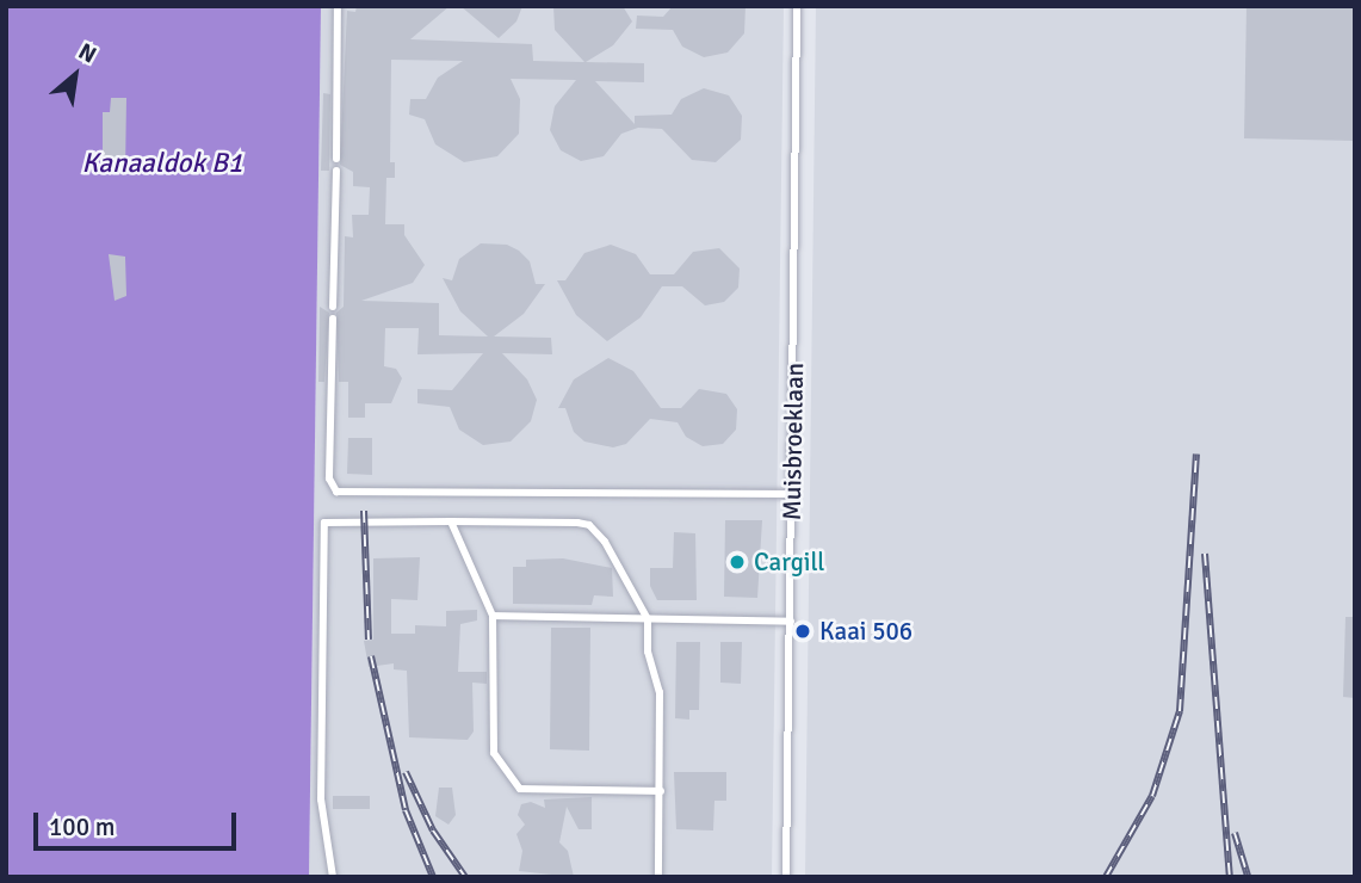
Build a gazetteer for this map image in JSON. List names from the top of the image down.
{
  "streets": {
    "lane": ["Muisbroeklaan"]
  },
  "water": ["Kanaaldok B1"],
  "places": ["Cargill", "Kaai 506"],
  "scale_bar": "100 m",
  "north": "top right"
}
